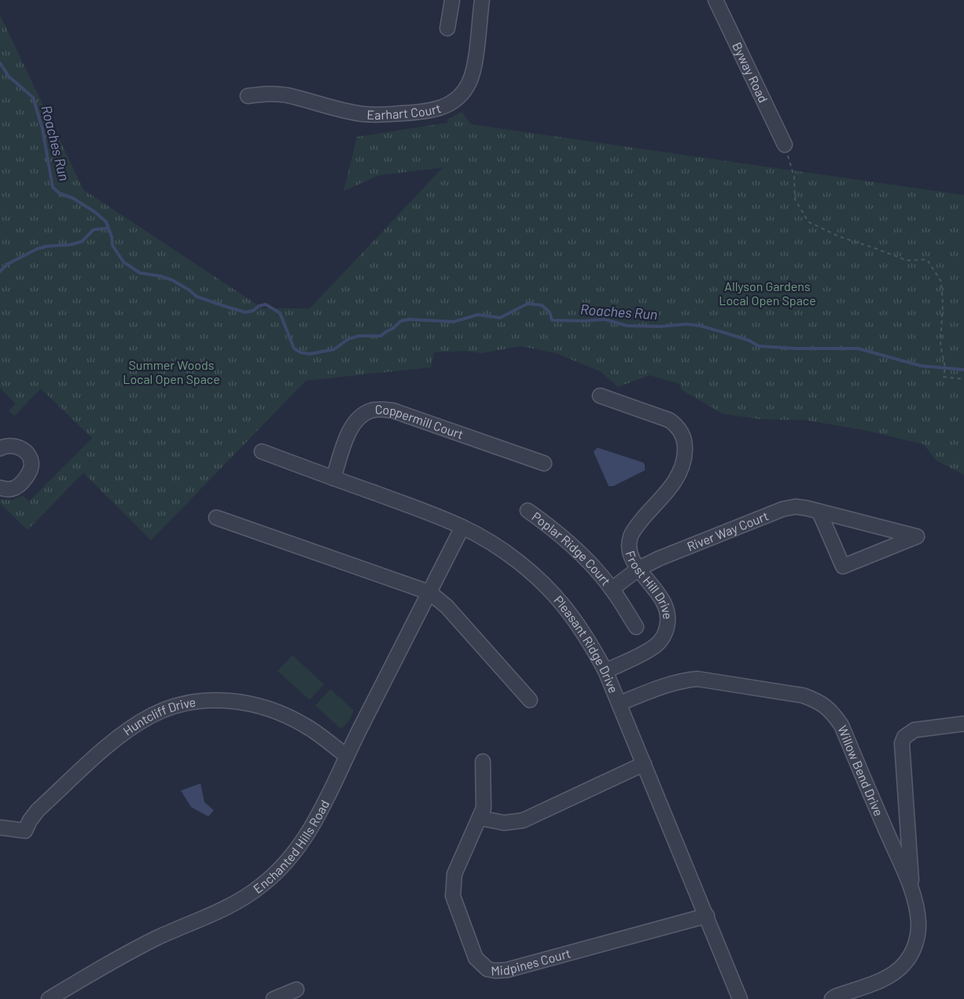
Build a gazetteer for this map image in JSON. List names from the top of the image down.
{
  "streets": {
    "street": [
      "Byway Road",
      "Earhart Court",
      "Coppermill Court",
      "River Way Court",
      "Poplar Ridge Court",
      "Frost Hill Drive",
      "Pleasant Ridge Drive",
      "Huntcliff Drive",
      "Willow Bend Drive",
      "Enchanted Hills Road",
      "Midpines Court"
    ]
  },
  "crossings": [
    ["Coppermill Court", "Pleasant Ridge Drive"],
    ["River Way Court", "Poplar Ridge Court"],
    ["River Way Court", "Frost Hill Drive"],
    ["Poplar Ridge Court", "Frost Hill Drive"],
    ["Frost Hill Drive", "Pleasant Ridge Drive"],
    ["Pleasant Ridge Drive", "Willow Bend Drive"],
    ["Pleasant Ridge Drive", "Enchanted Hills Road"],
    ["Pleasant Ridge Drive", "Midpines Court"],
    ["Huntcliff Drive", "Enchanted Hills Road"]
  ],
  "water": ["Roaches Run"],
  "parks": ["Allyson Gardens Local Open Space", "Summer Woods Local Open Space"]
}
